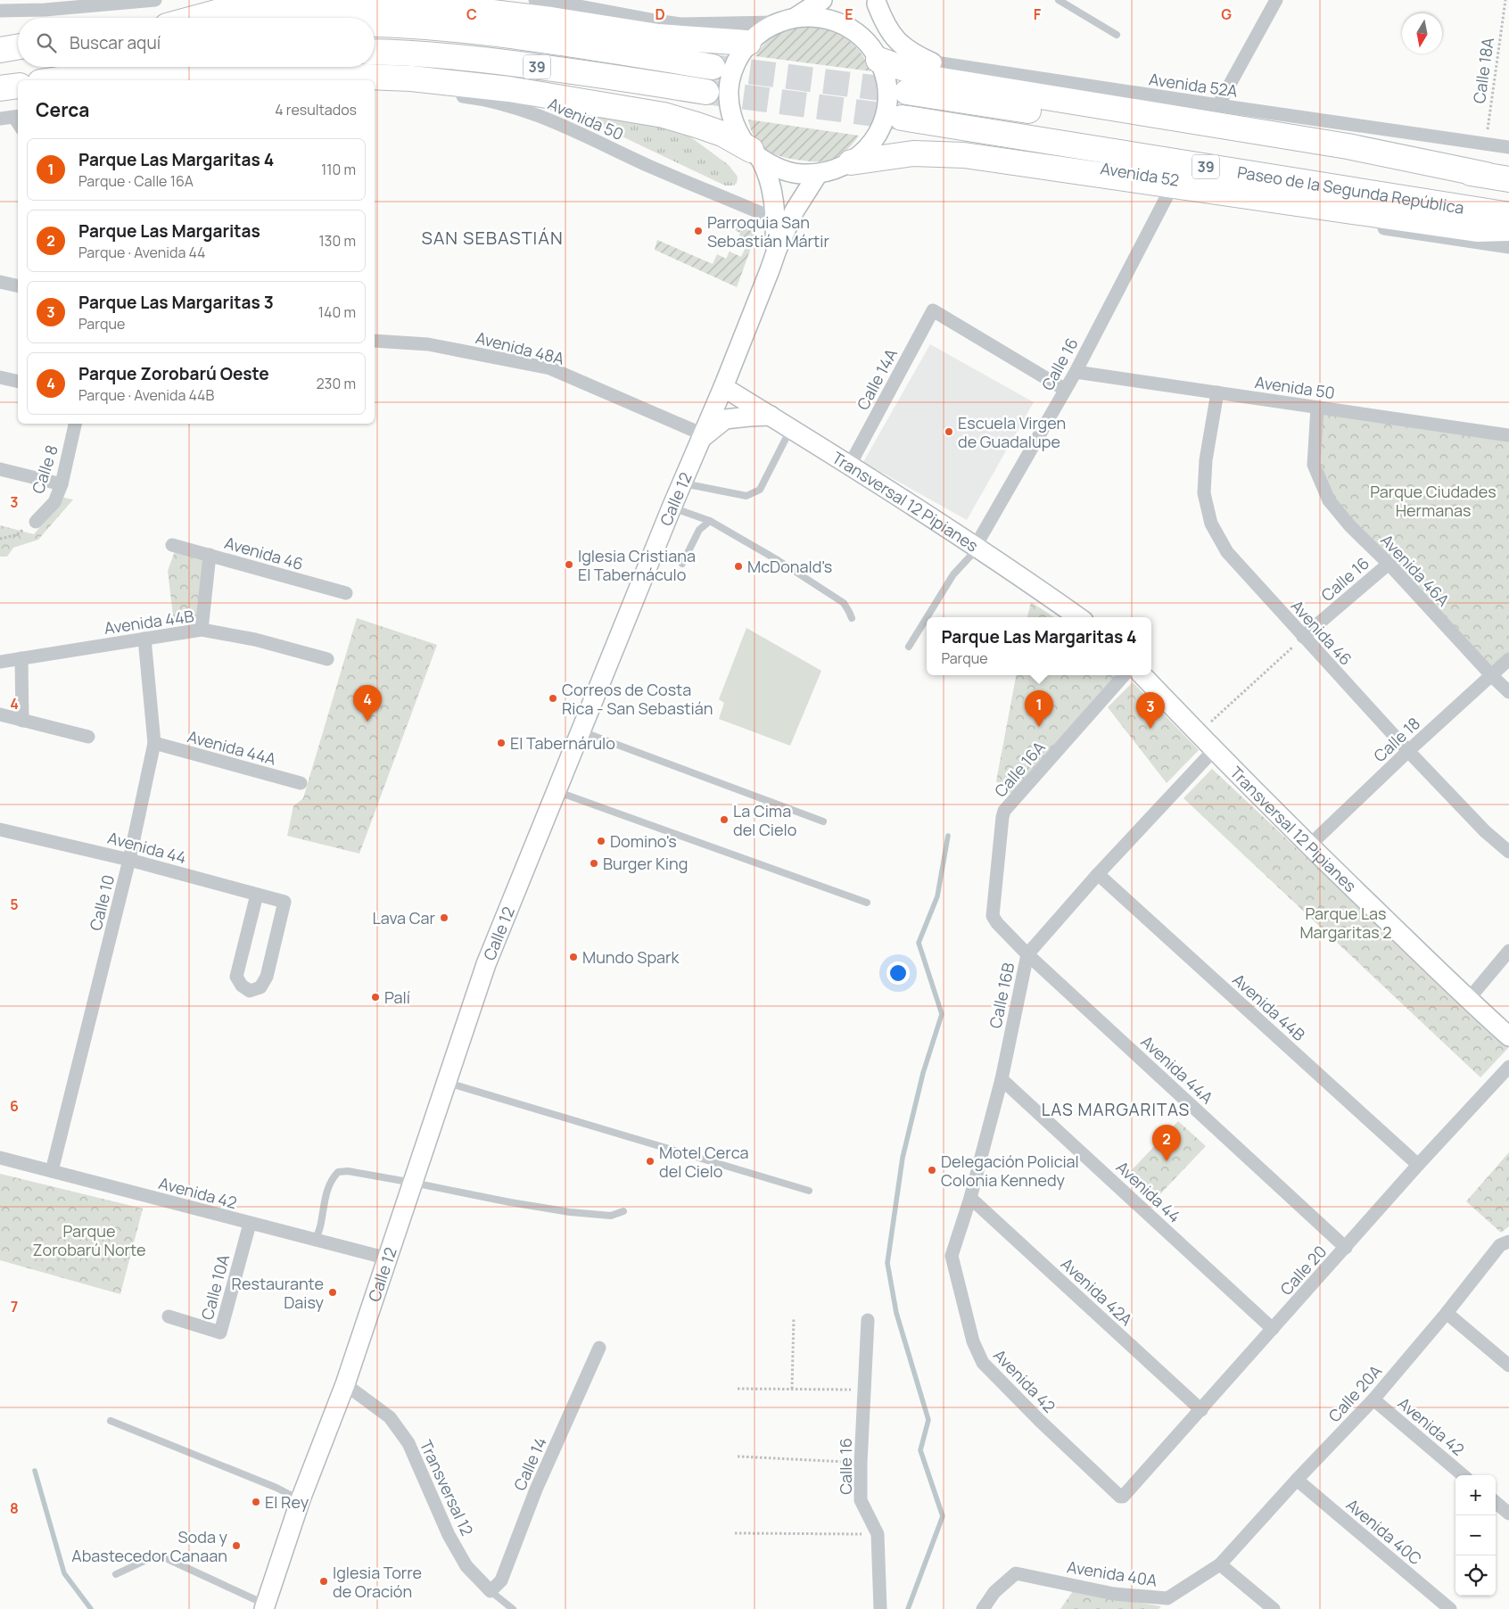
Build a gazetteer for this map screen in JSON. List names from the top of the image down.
{
  "streets": {
    "highway": ["39", "Paseo de la Segunda República"],
    "main road": ["Calle 12", "Transversal 12 Pipianes"],
    "street": [
      "Avenida 52A",
      "Avenida 50",
      "Avenida 52",
      "Avenida 48A",
      "Calle 16",
      "Calle 14A",
      "Calle 8",
      "Avenida 46",
      "Avenida 46A",
      "Avenida 44B",
      "Calle 18",
      "Avenida 44A",
      "Calle 16A",
      "Avenida 44",
      "Calle 10",
      "Calle 16B",
      "Avenida 42",
      "Calle 20",
      "Calle 10A",
      "Avenida 42A",
      "Calle 20A",
      "Calle 14",
      "Transversal 12",
      "Avenida 40C",
      "Avenida 40A"
    ],
    "path": ["Calle 18A"]
  },
  "crossings": [
    ["Calle 18A", "Avenida 52A"],
    ["Avenida 52A", "Avenida 52"],
    ["Avenida 52A", "Calle 12"],
    ["Avenida 50", "Calle 16"],
    ["Avenida 50", "Calle 12"],
    ["Avenida 50", "Avenida 46"],
    ["Avenida 50", "Avenida 46A"],
    ["Avenida 52", "Calle 16"],
    ["Avenida 52", "Calle 12"],
    ["Avenida 48A", "Calle 12"],
    ["Calle 16", "Calle 14A"],
    ["Calle 16", "Transversal 12 Pipianes"],
    ["Calle 16", "Avenida 46"],
    ["Calle 16", "Avenida 46A"],
    ["Calle 14A", "Transversal 12 Pipianes"],
    ["Calle 12", "Transversal 12 Pipianes"],
    ["Calle 12", "Avenida 42"],
    ["Calle 12", "Transversal 12"],
    ["Transversal 12 Pipianes", "Calle 18"],
    ["Transversal 12 Pipianes", "Calle 16B"],
    ["Avenida 46", "Calle 18"],
    ["Avenida 46A", "Calle 18"],
    ["Avenida 44B", "Calle 10"],
    ["Avenida 44B", "Calle 16B"],
    ["Avenida 44B", "Calle 20"],
    ["Avenida 44A", "Calle 16A"],
    ["Avenida 44A", "Calle 10"],
    ["Avenida 44A", "Calle 16B"],
    ["Avenida 44A", "Calle 20"],
    ["Avenida 44", "Calle 10"],
    ["Avenida 44", "Calle 16B"],
    ["Avenida 44", "Calle 20"],
    ["Calle 10", "Avenida 42"],
    ["Calle 16B", "Avenida 42"],
    ["Calle 16B", "Avenida 42A"],
    ["Avenida 42", "Calle 20"],
    ["Avenida 42", "Calle 10A"],
    ["Avenida 42", "Calle 20A"],
    ["Calle 20", "Avenida 42A"],
    ["Calle 20A", "Avenida 40C"],
    ["Calle 20A", "Avenida 40A"],
    ["Calle 14", "Transversal 12"]
  ],
  "districts": ["SAN SEBASTIÁN", "LAS MARGARITAS"],
  "parks": ["Parque Ciudades Hermanas", "Parque Las Margaritas 2", "Parque Zorobarú Norte"],
  "places": [
    "Parroquia San Sebastián Mártir",
    "Escuela Virgen de Guadalupe",
    "Iglesia Cristiana El Tabernáculo",
    "McDonald's",
    "Correos de Costa Rica - San Sebastián",
    "El Tabernárulo",
    "La Cima del Cielo",
    "Domino's",
    "Burger King",
    "Lava Car",
    "Mundo Spark",
    "Palí",
    "Motel Cerca del Cielo",
    "Delegación Policial Colonia Kennedy",
    "Restaurante Daisy",
    "El Rey",
    "Soda y Abastecedor Canaan",
    "Iglesia Torre de Oración"
  ],
  "north": "bottom",
  "page": {
    "search": "Buscar aquí",
    "heading": ["Cerca", "4 resultados"],
    "list": [
      {
        "mark": "1",
        "name": "Parque Las Margaritas 4",
        "note": "Parque · Calle 16A",
        "value": "110 m"
      },
      {
        "mark": "2",
        "name": "Parque Las Margaritas",
        "note": "Parque · Avenida 44",
        "value": "130 m"
      },
      {
        "mark": "3",
        "name": "Parque Las Margaritas 3",
        "note": "Parque",
        "value": "140 m"
      },
      {
        "mark": "4",
        "name": "Parque Zorobarú Oeste",
        "note": "Parque · Avenida 44B",
        "value": "230 m"
      }
    ],
    "popup": ["Parque Las Margaritas 4", "Parque"],
    "pins": [
      "4",
      "1",
      "3",
      "2"
    ],
    "map_buttons": ["+", "−"]
  },
  "grid": {
    "columns": [
      "C",
      "D",
      "E",
      "F",
      "G"
    ],
    "rows": [
      "3",
      "4",
      "5",
      "6",
      "7",
      "8"
    ]
  }
}
